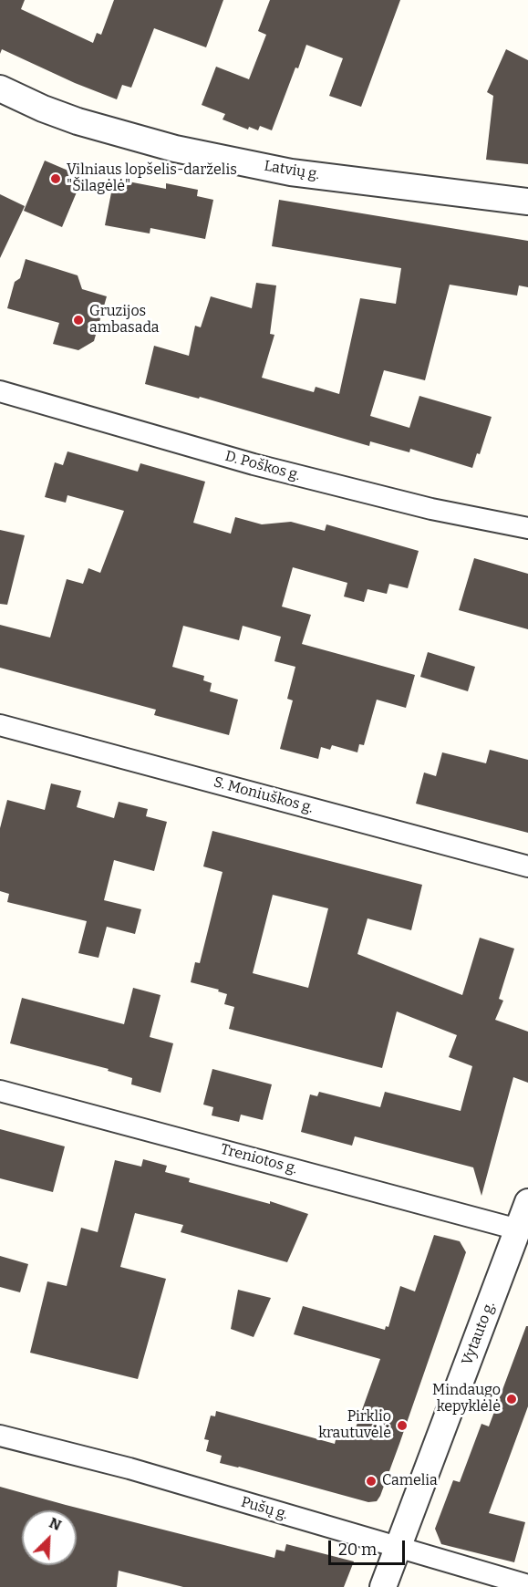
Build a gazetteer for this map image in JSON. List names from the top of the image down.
{
  "streets": {
    "street": [
      "Latvių g.",
      "D. Poškos g.",
      "S. Moniuškos g.",
      "Treniotos g.",
      "Vytauto g.",
      "Pušų g."
    ]
  },
  "crossings": [
    ["Treniotos g.", "Vytauto g."],
    ["Vytauto g.", "Pušų g."]
  ],
  "places": [
    "Vilniaus lopšelis-darželis \"Šilagėlė\"",
    "Gruzijos ambasada",
    "Mindaugo kepyklėlė",
    "Pirklio krautuvėlė",
    "Camelia"
  ],
  "scale_bar": "20 m",
  "north": "top right"
}
